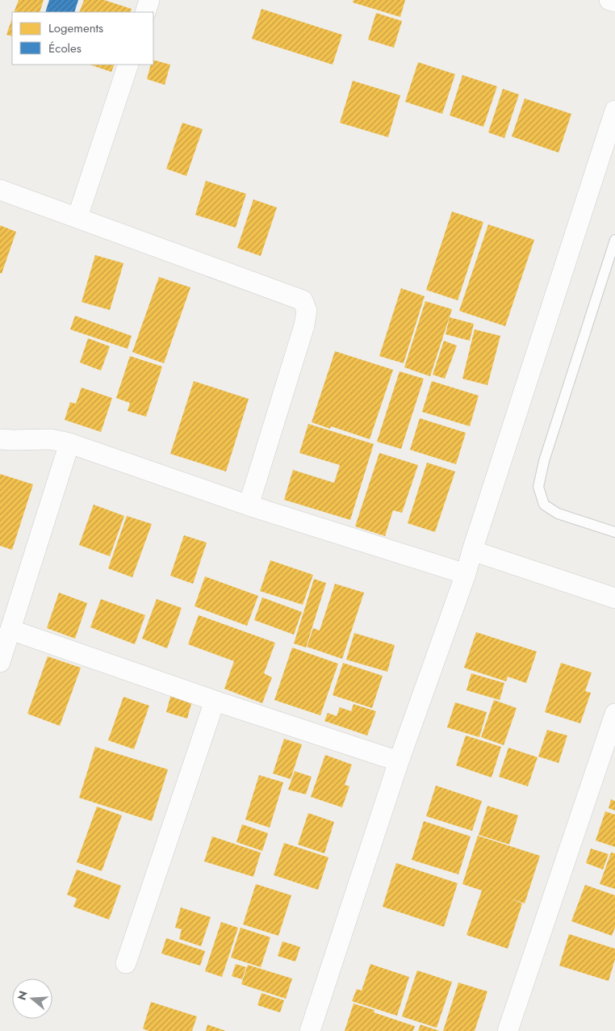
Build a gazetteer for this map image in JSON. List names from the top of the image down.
{
  "legend": ["Logements", "Écoles"],
  "north": "left"
}
